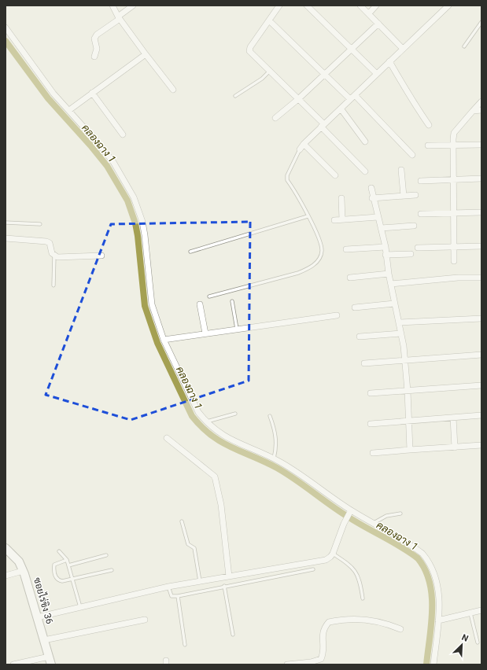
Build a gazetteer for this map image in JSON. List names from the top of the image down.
{
  "streets": {
    "street": ["ซอยไร่ขิง 36"]
  },
  "water": ["คลองฉาง 1"],
  "north": "top right"
}
